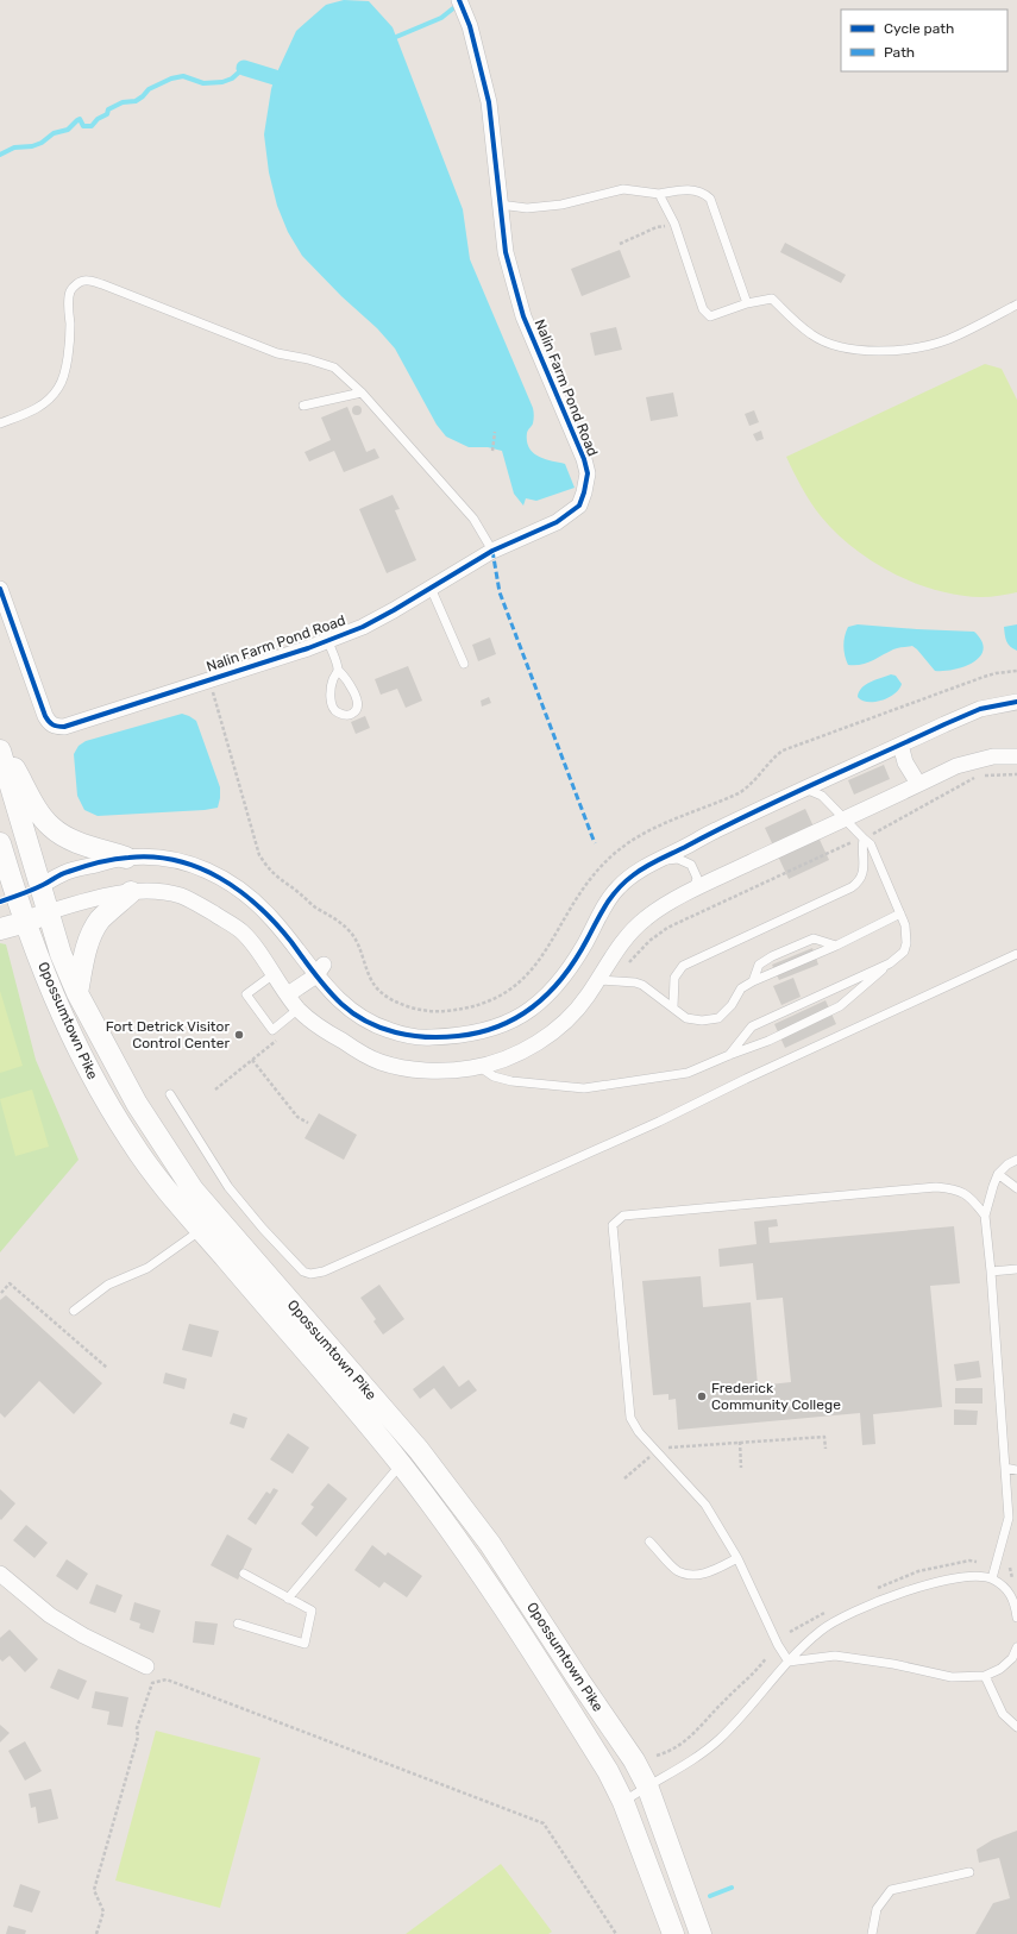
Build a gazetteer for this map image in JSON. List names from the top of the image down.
{
  "streets": {
    "main road": ["Opossumtown Pike"],
    "street": ["Nalin Farm Pond Road"]
  },
  "places": ["Fort Detrick Visitor Control Center", "Frederick Community College"],
  "legend": ["Cycle path", "Path"]
}
